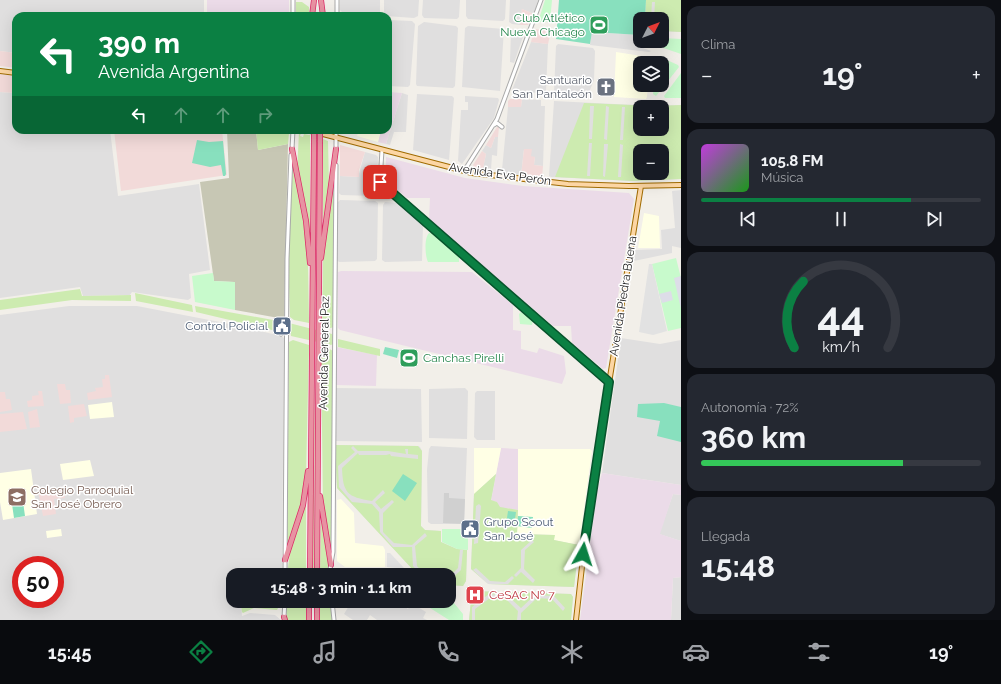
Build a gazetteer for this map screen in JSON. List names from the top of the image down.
{
  "streets": {
    "highway": ["Avenida General Paz"],
    "main road": ["Avenida Eva Perón", "Avenida Piedra Buena"]
  },
  "crossings": [
    ["Avenida Eva Perón", "Avenida Piedra Buena"],
    ["Avenida Eva Perón", "Avenida General Paz"]
  ],
  "places": {
    "sports": ["Club Atlético Nueva Chicago", "Canchas Pirelli"],
    "church": ["Santuario San Pantaleón"],
    "public building": ["Control Policial", "Grupo Scout San José"],
    "school or university": ["Colegio Parroquial San José Obrero"],
    "hospital": ["CeSAC Nº 7"]
  },
  "north": "top right",
  "page": {
    "tile": [
      "Clima",
      ["Autonomía · 72%", "360 km"],
      ["Llegada", "15:48"]
    ],
    "map_buttons": ["+", "−"],
    "turn": ["390 m", "Avenida Argentina"],
    "heat": ["−", "19°", "+"],
    "song": ["105.8 FM", "Música"],
    "limit": "50",
    "trip": "15:48 · 3 min · 1.1 km",
    "tabs": ["15:45", "19°"],
    "gauge": ["44", "km/h"]
  }
}
